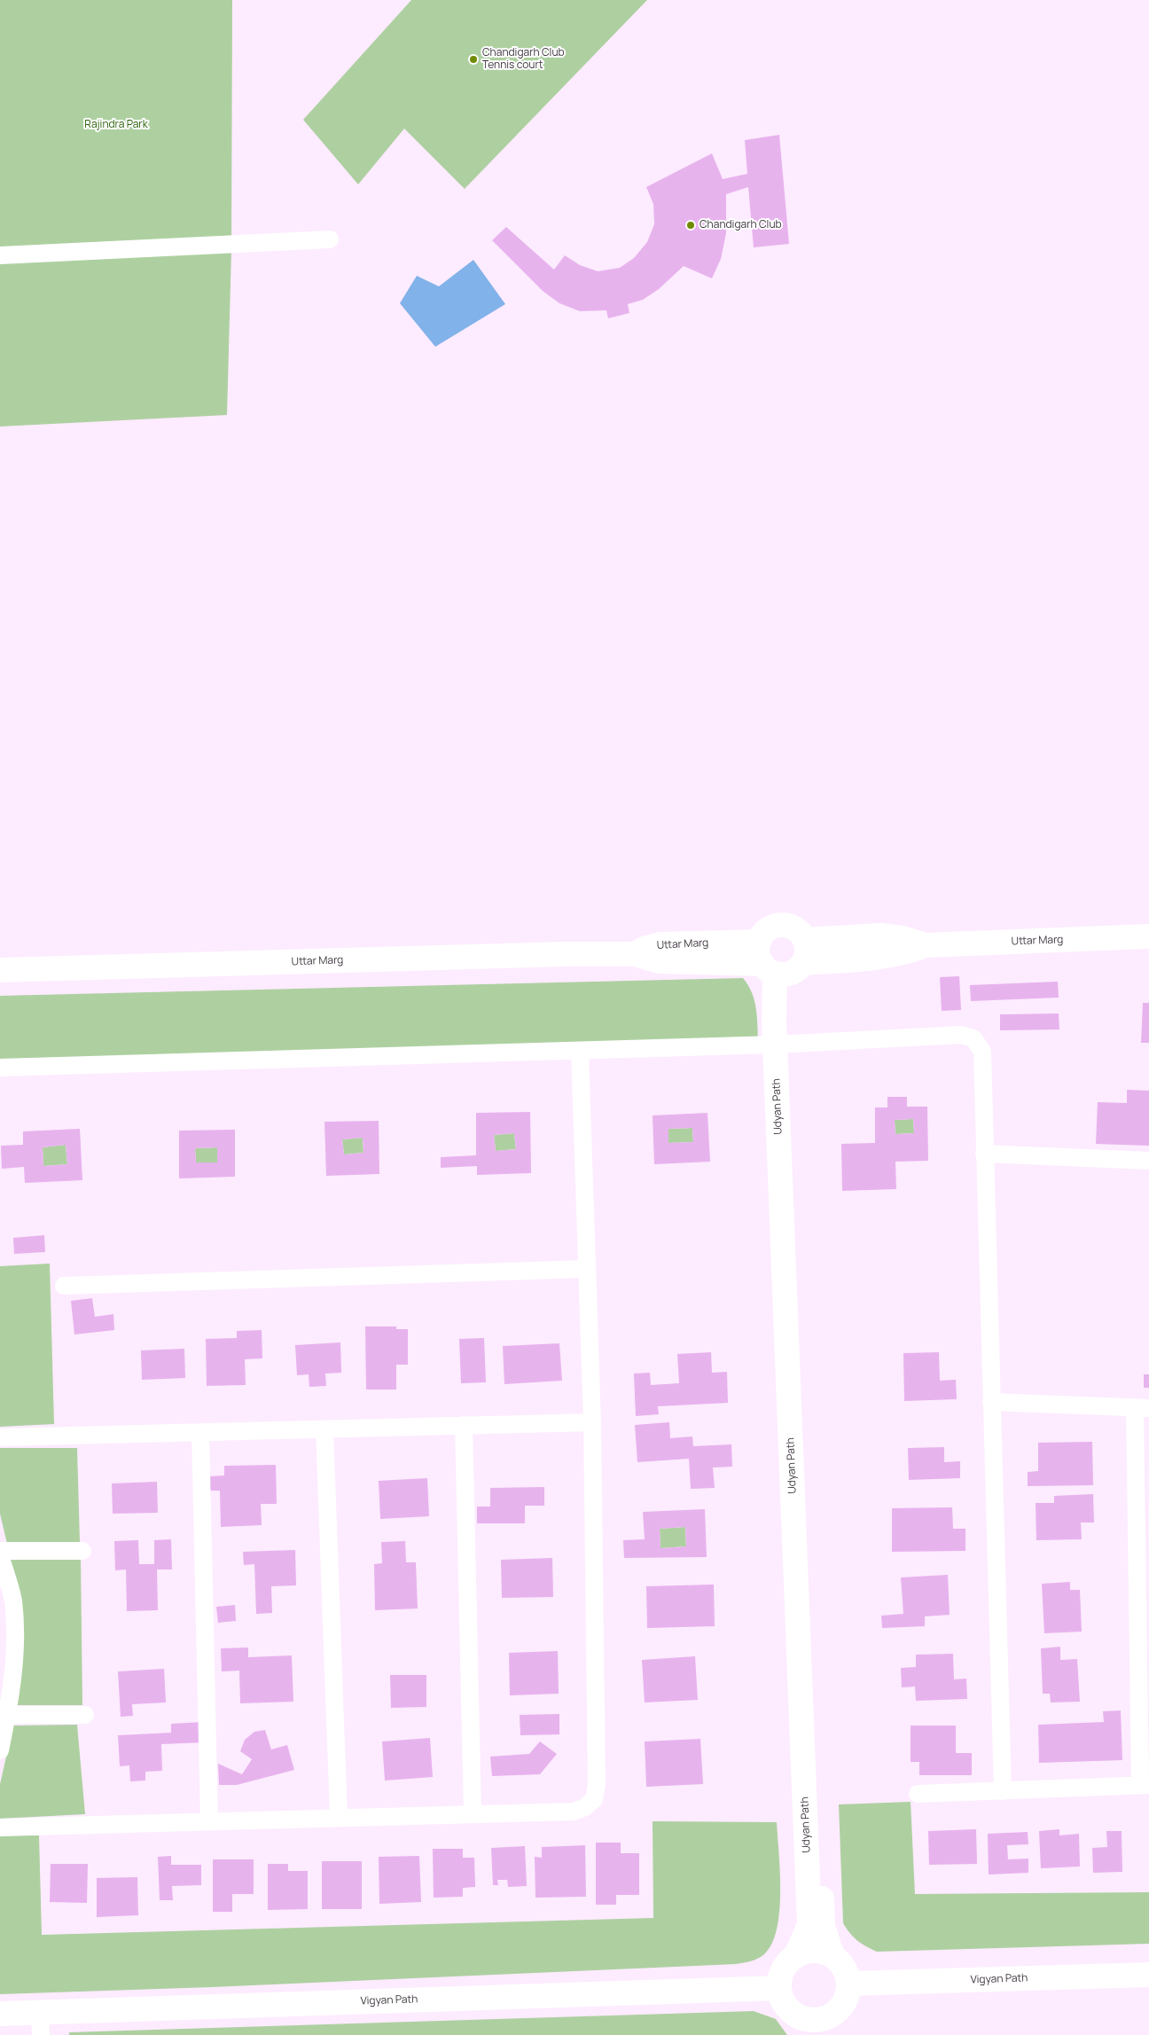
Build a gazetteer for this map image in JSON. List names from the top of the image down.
{
  "streets": {
    "main road": ["Uttar Marg", "Udyan Path", "Vigyan Path"]
  },
  "crossings": [
    ["Uttar Marg", "Udyan Path"],
    ["Udyan Path", "Vigyan Path"]
  ],
  "parks": ["Rajindra Park"],
  "places": ["Chandigarh Club Tennis court", "Chandigarh Club"]
}
